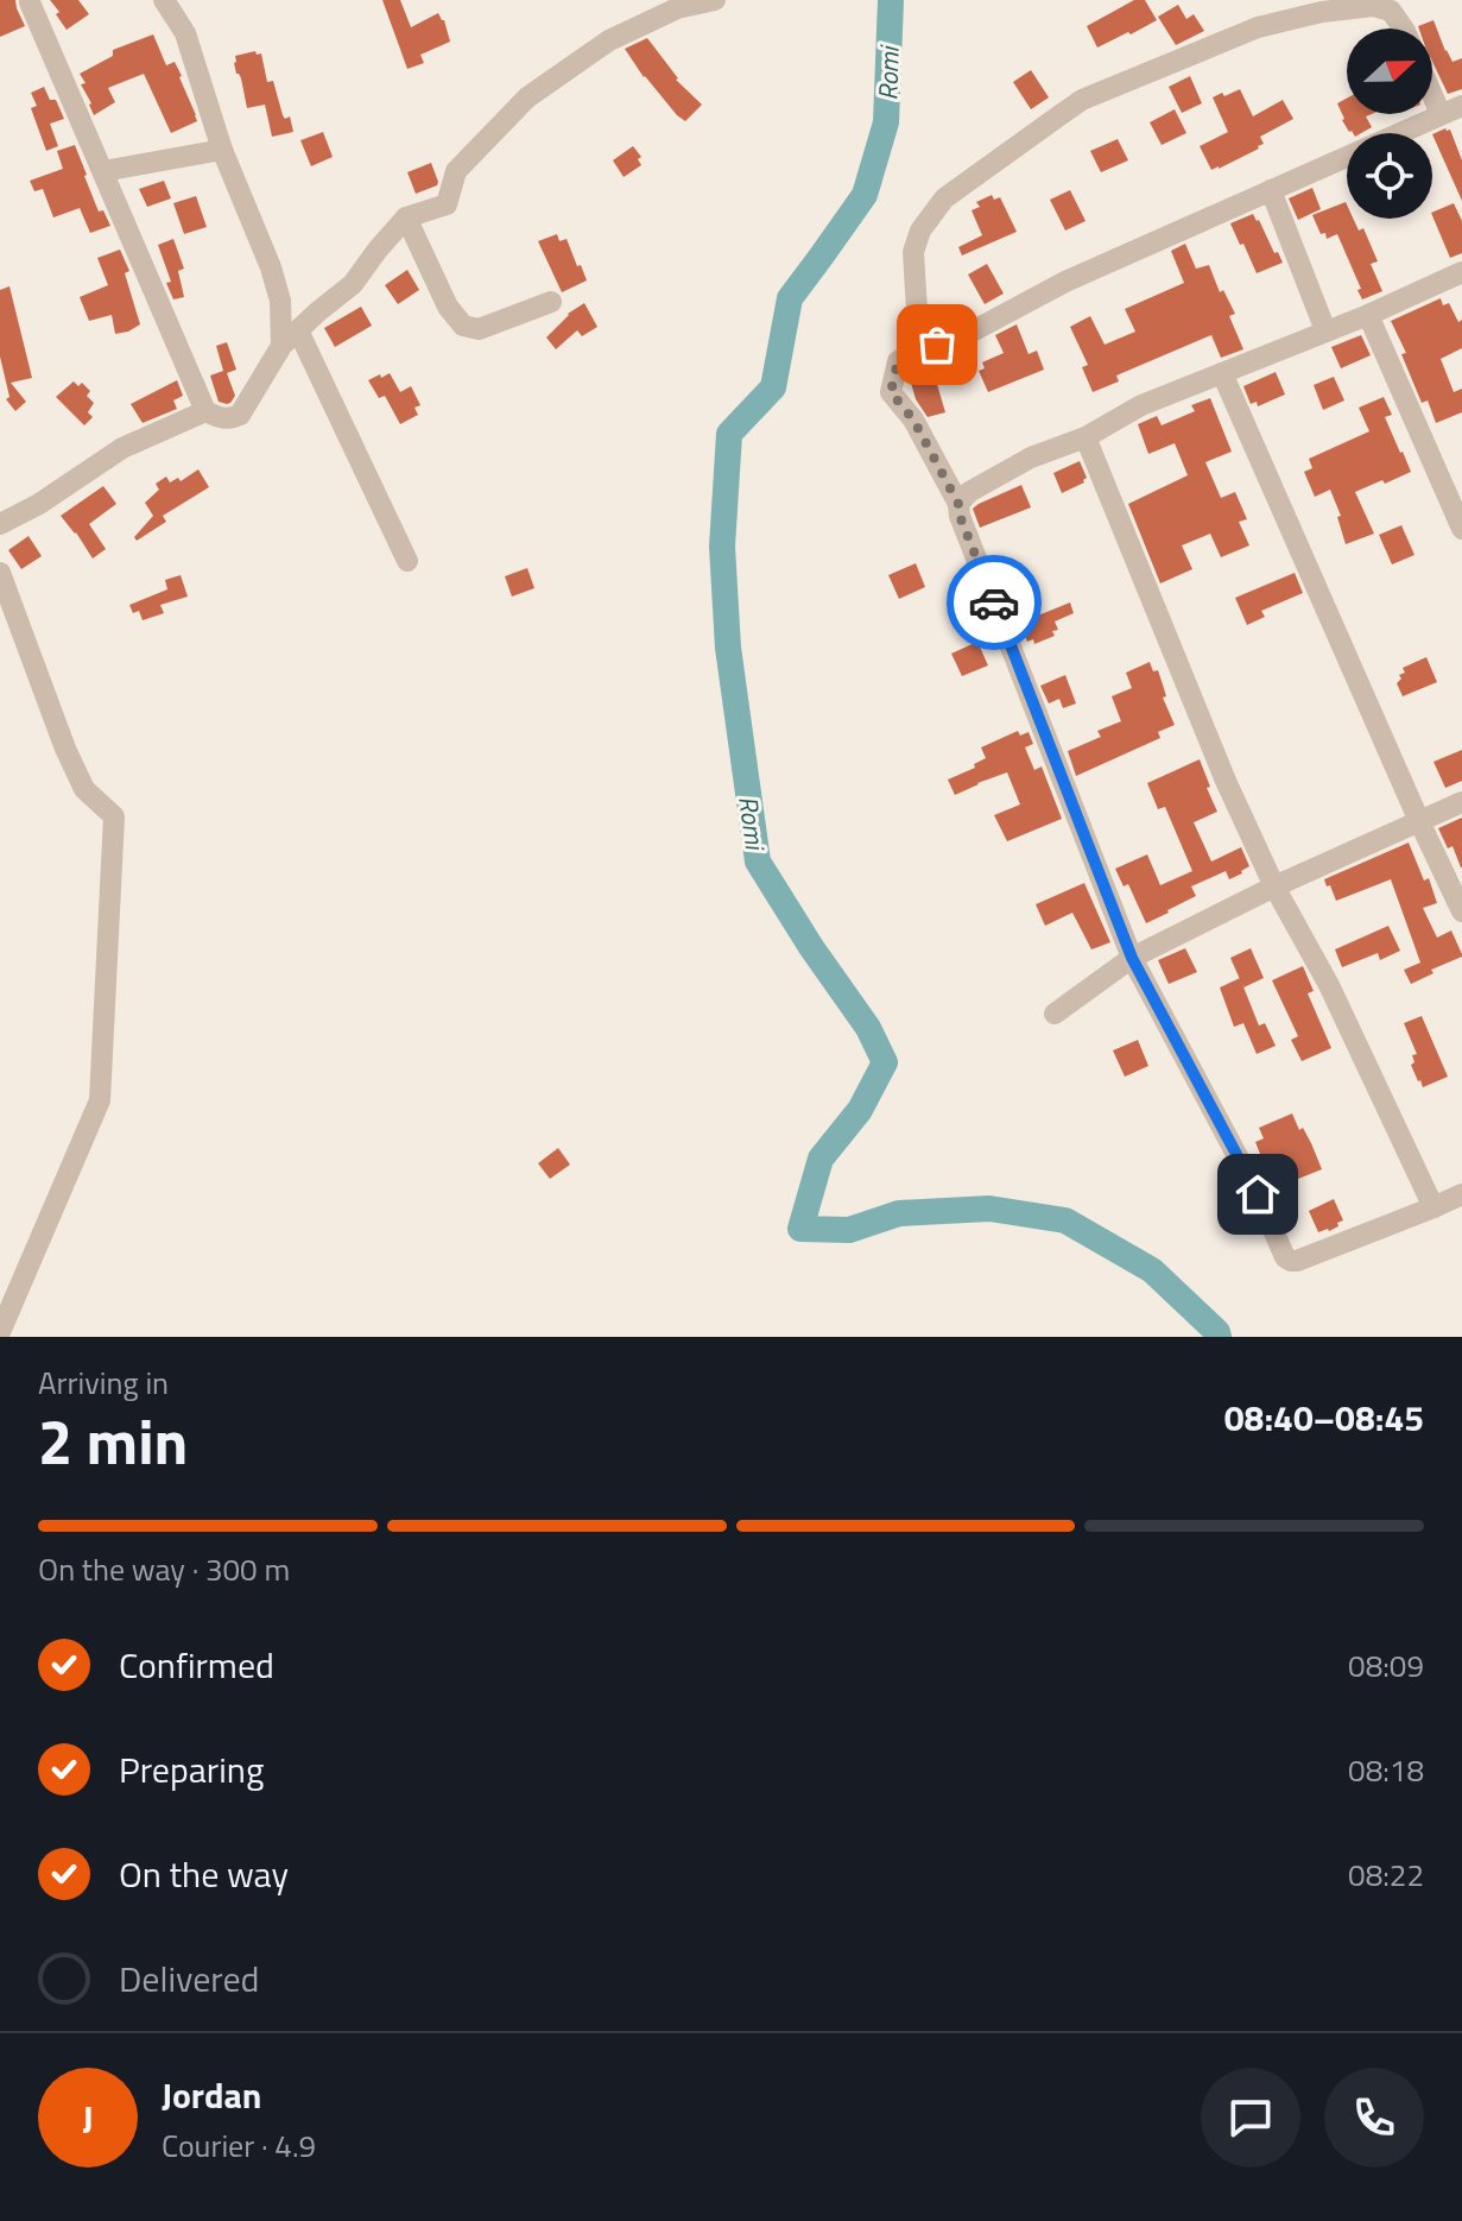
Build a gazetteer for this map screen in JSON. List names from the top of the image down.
{
  "water": ["Romi"],
  "north": "right",
  "page": {
    "heading": ["2 min", "Arriving in", "08:40–08:45"],
    "panel": ["Jordan", "Courier · 4.9"],
    "bar": "On the way · 300 m",
    "list": [
      ["Confirmed", "08:09"],
      ["Preparing", "08:18"],
      ["On the way", "08:22"],
      "Delivered"
    ],
    "round": "J"
  }
}
